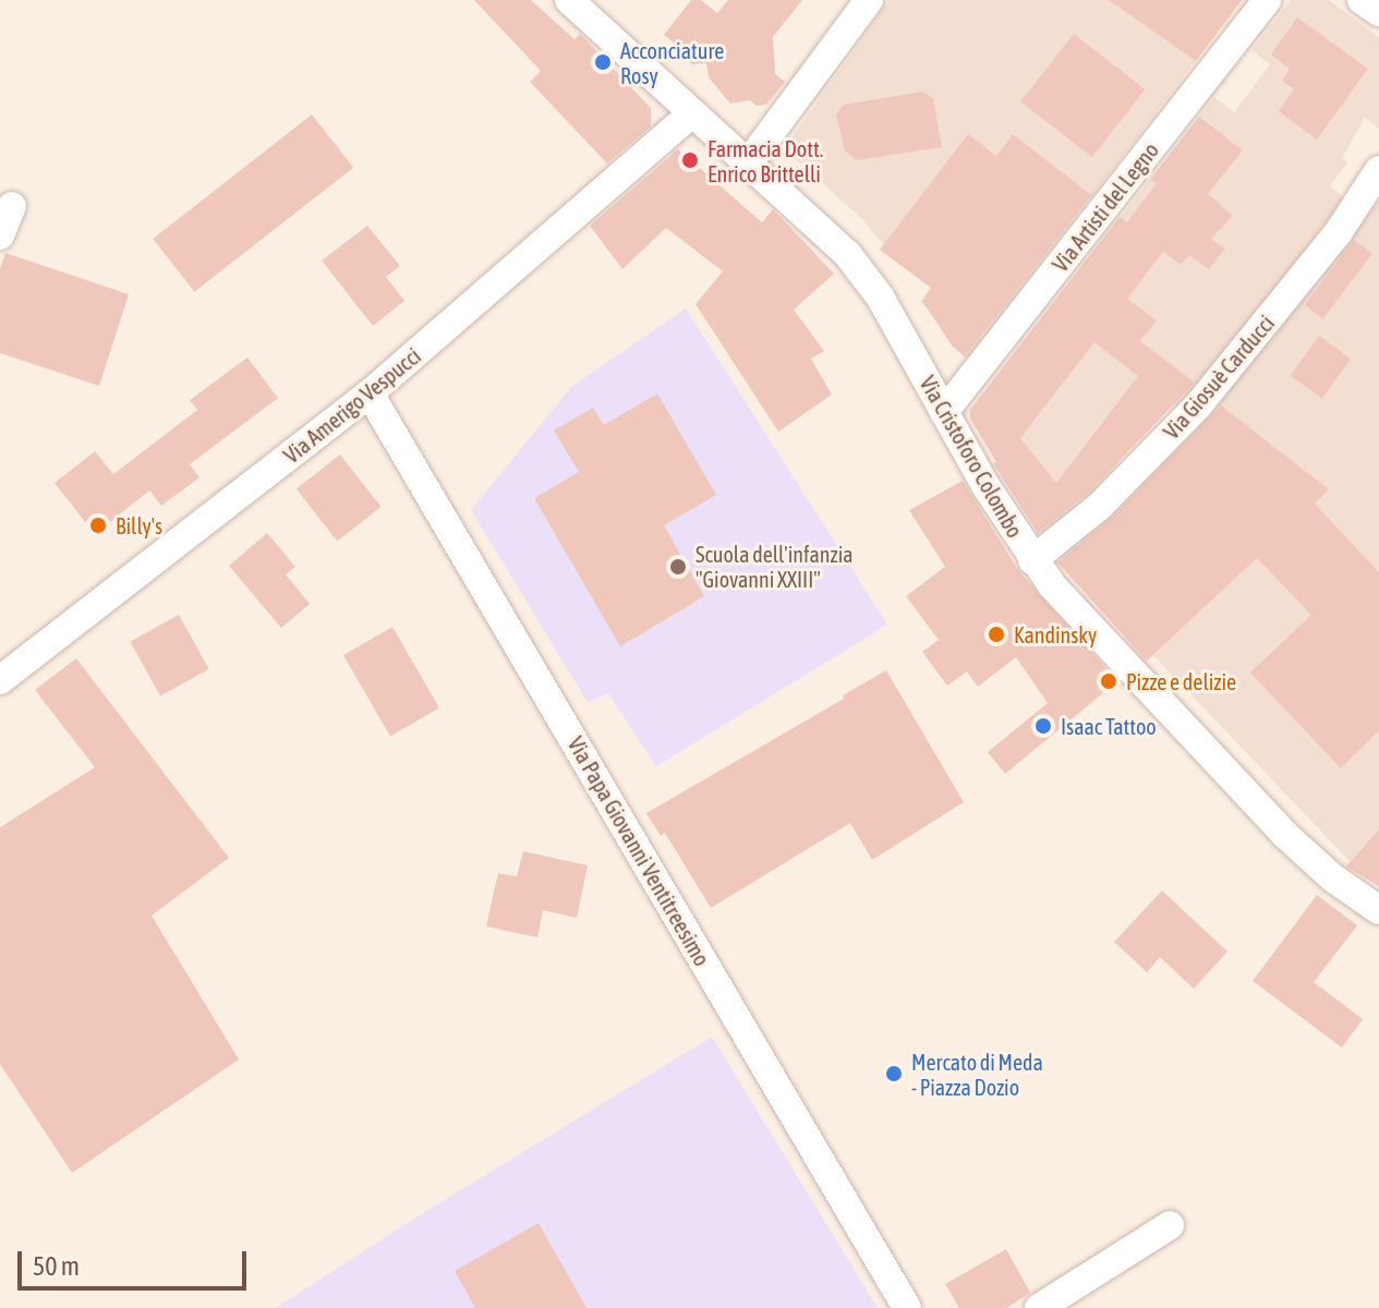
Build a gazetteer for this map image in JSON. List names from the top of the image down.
{
  "streets": {
    "street": [
      "Via Artisti del Legno",
      "Via Giosuè Carducci",
      "Via Amerigo Vespucci",
      "Via Cristoforo Colombo",
      "Via Papa Giovanni Ventitreesimo"
    ]
  },
  "crossings": [
    ["Via Artisti del Legno", "Via Cristoforo Colombo"],
    ["Via Giosuè Carducci", "Via Cristoforo Colombo"],
    ["Via Amerigo Vespucci", "Via Cristoforo Colombo"],
    ["Via Amerigo Vespucci", "Via Papa Giovanni Ventitreesimo"]
  ],
  "places": [
    "Acconciature Rosy",
    "Farmacia Dott. Enrico Brittelli",
    "Billy's",
    "Scuola dell'infanzia \"Giovanni XXIII\"",
    "Kandinsky",
    "Pizze e delizie",
    "Isaac Tattoo",
    "Mercato di Meda - Piazza Dozio"
  ],
  "scale_bar": "50 m"
}
